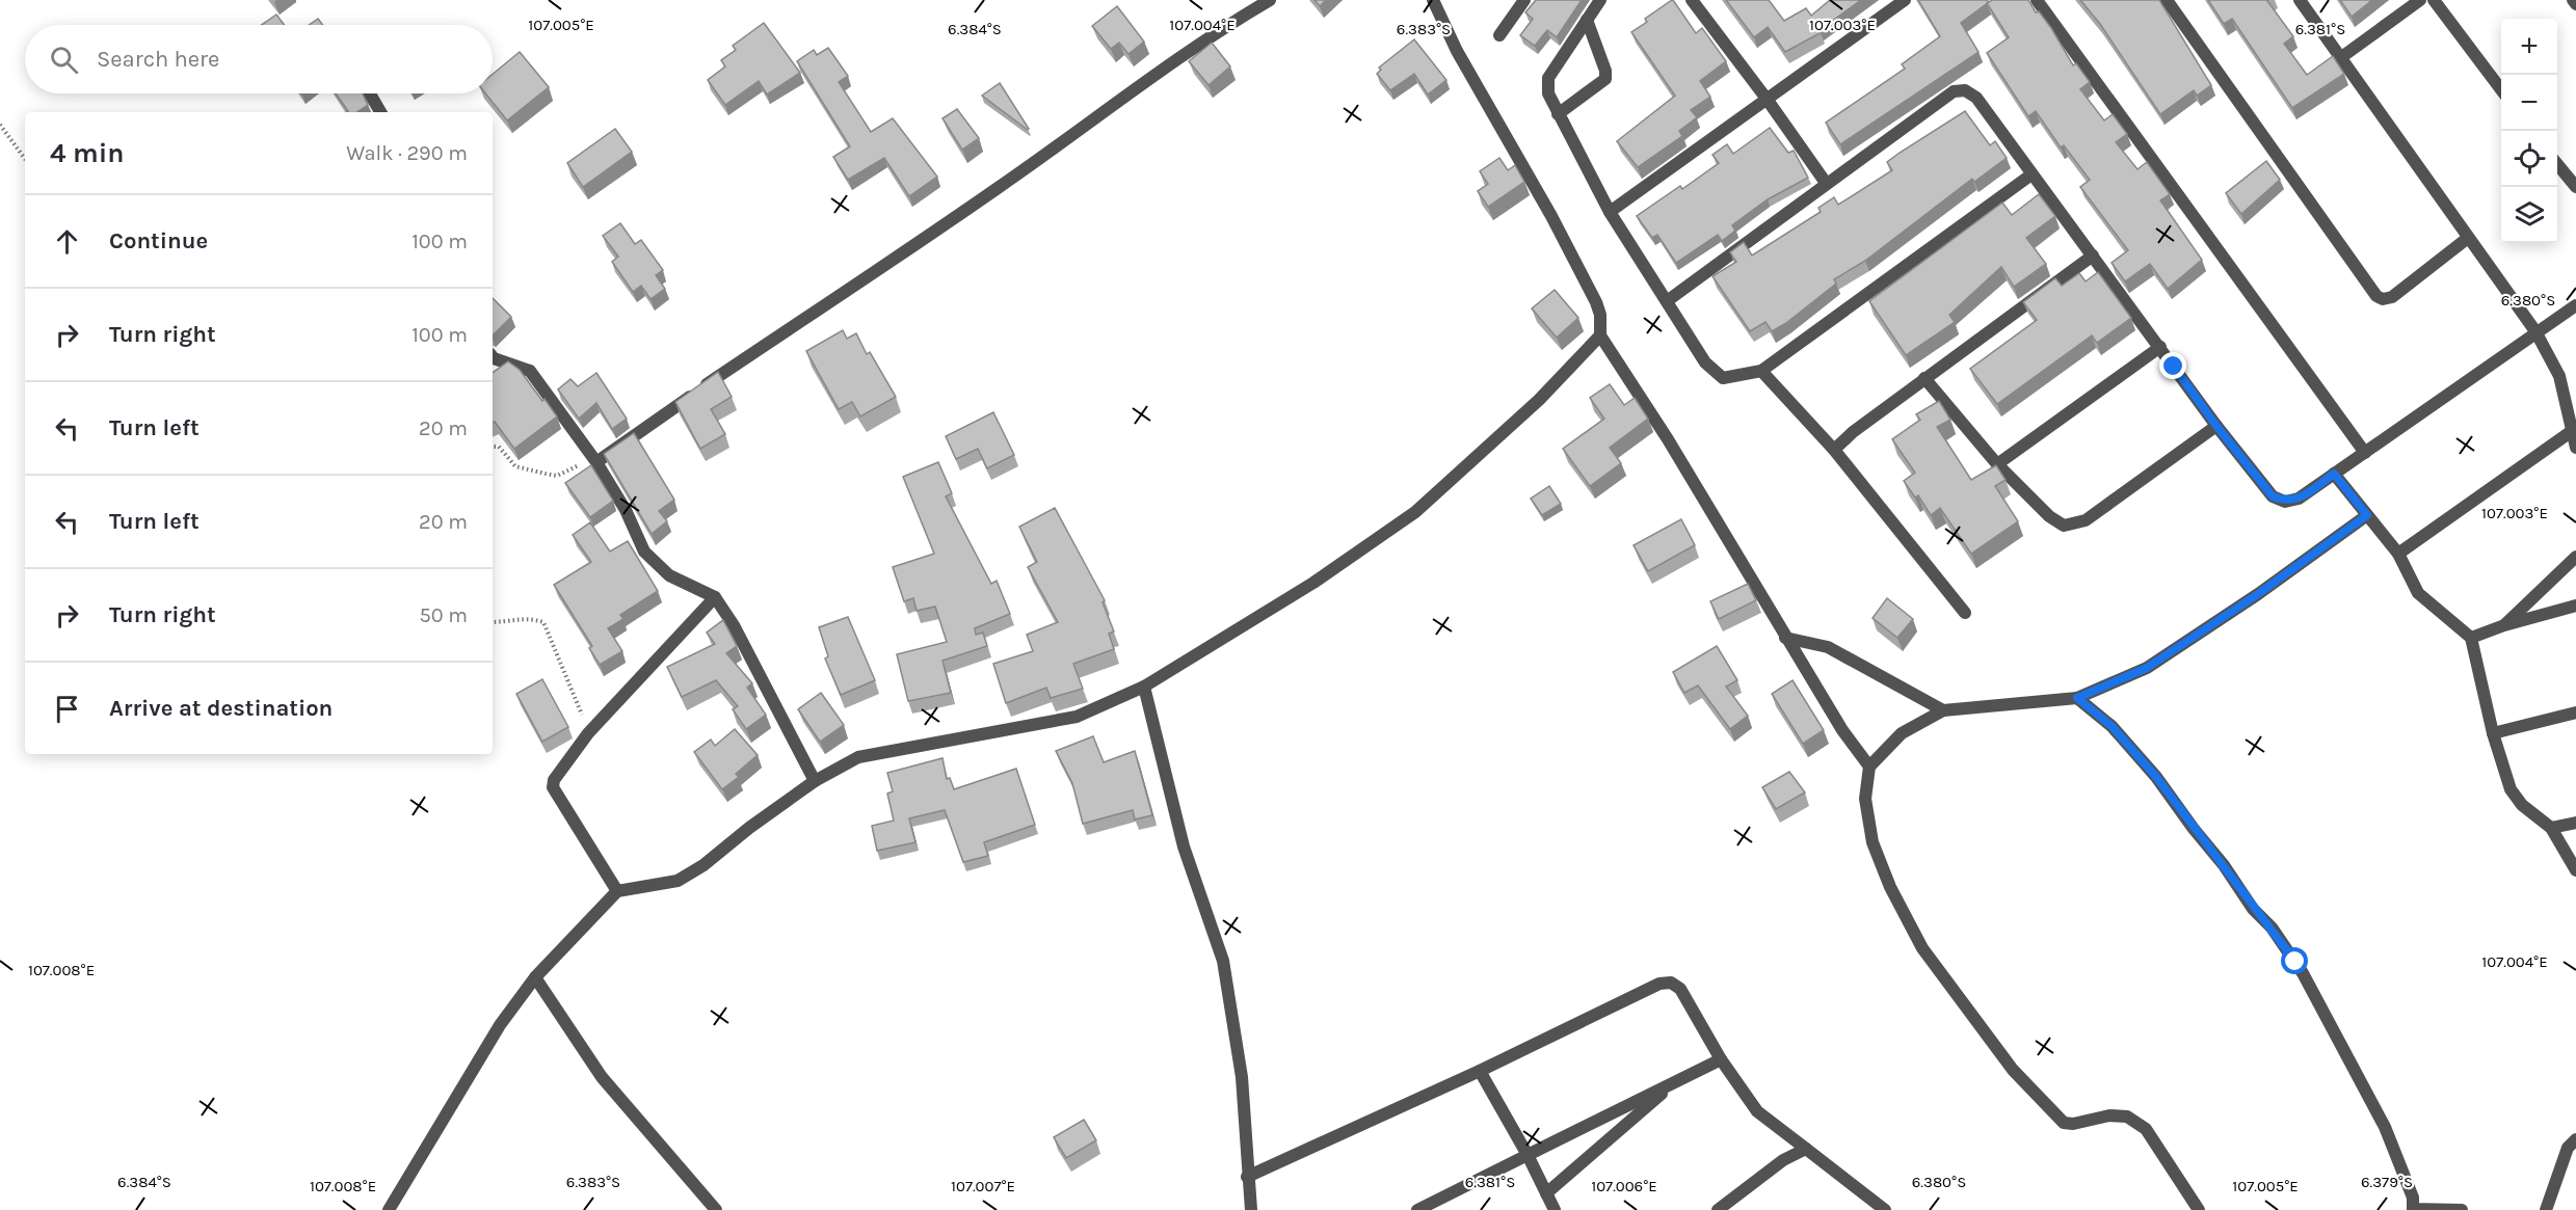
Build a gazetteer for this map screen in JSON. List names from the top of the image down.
{
  "page": {
    "map_buttons": ["+", "−"],
    "search": "Search here",
    "heading": ["4 min", "Walk · 290 m"],
    "list": [
      ["Continue", "100 m"],
      ["Turn right", "100 m"],
      ["Turn left", "20 m"],
      ["Turn left", "20 m"],
      ["Turn right", "50 m"],
      "Arrive at destination"
    ]
  },
  "coordinates": [
    "107.005°E",
    "107.004°E",
    "107.003°E",
    "6.384°S",
    "6.383°S",
    "6.381°S",
    "6.380°S",
    "107.008°E",
    "6.379°S",
    "107.007°E",
    "107.006°E"
  ]
}
